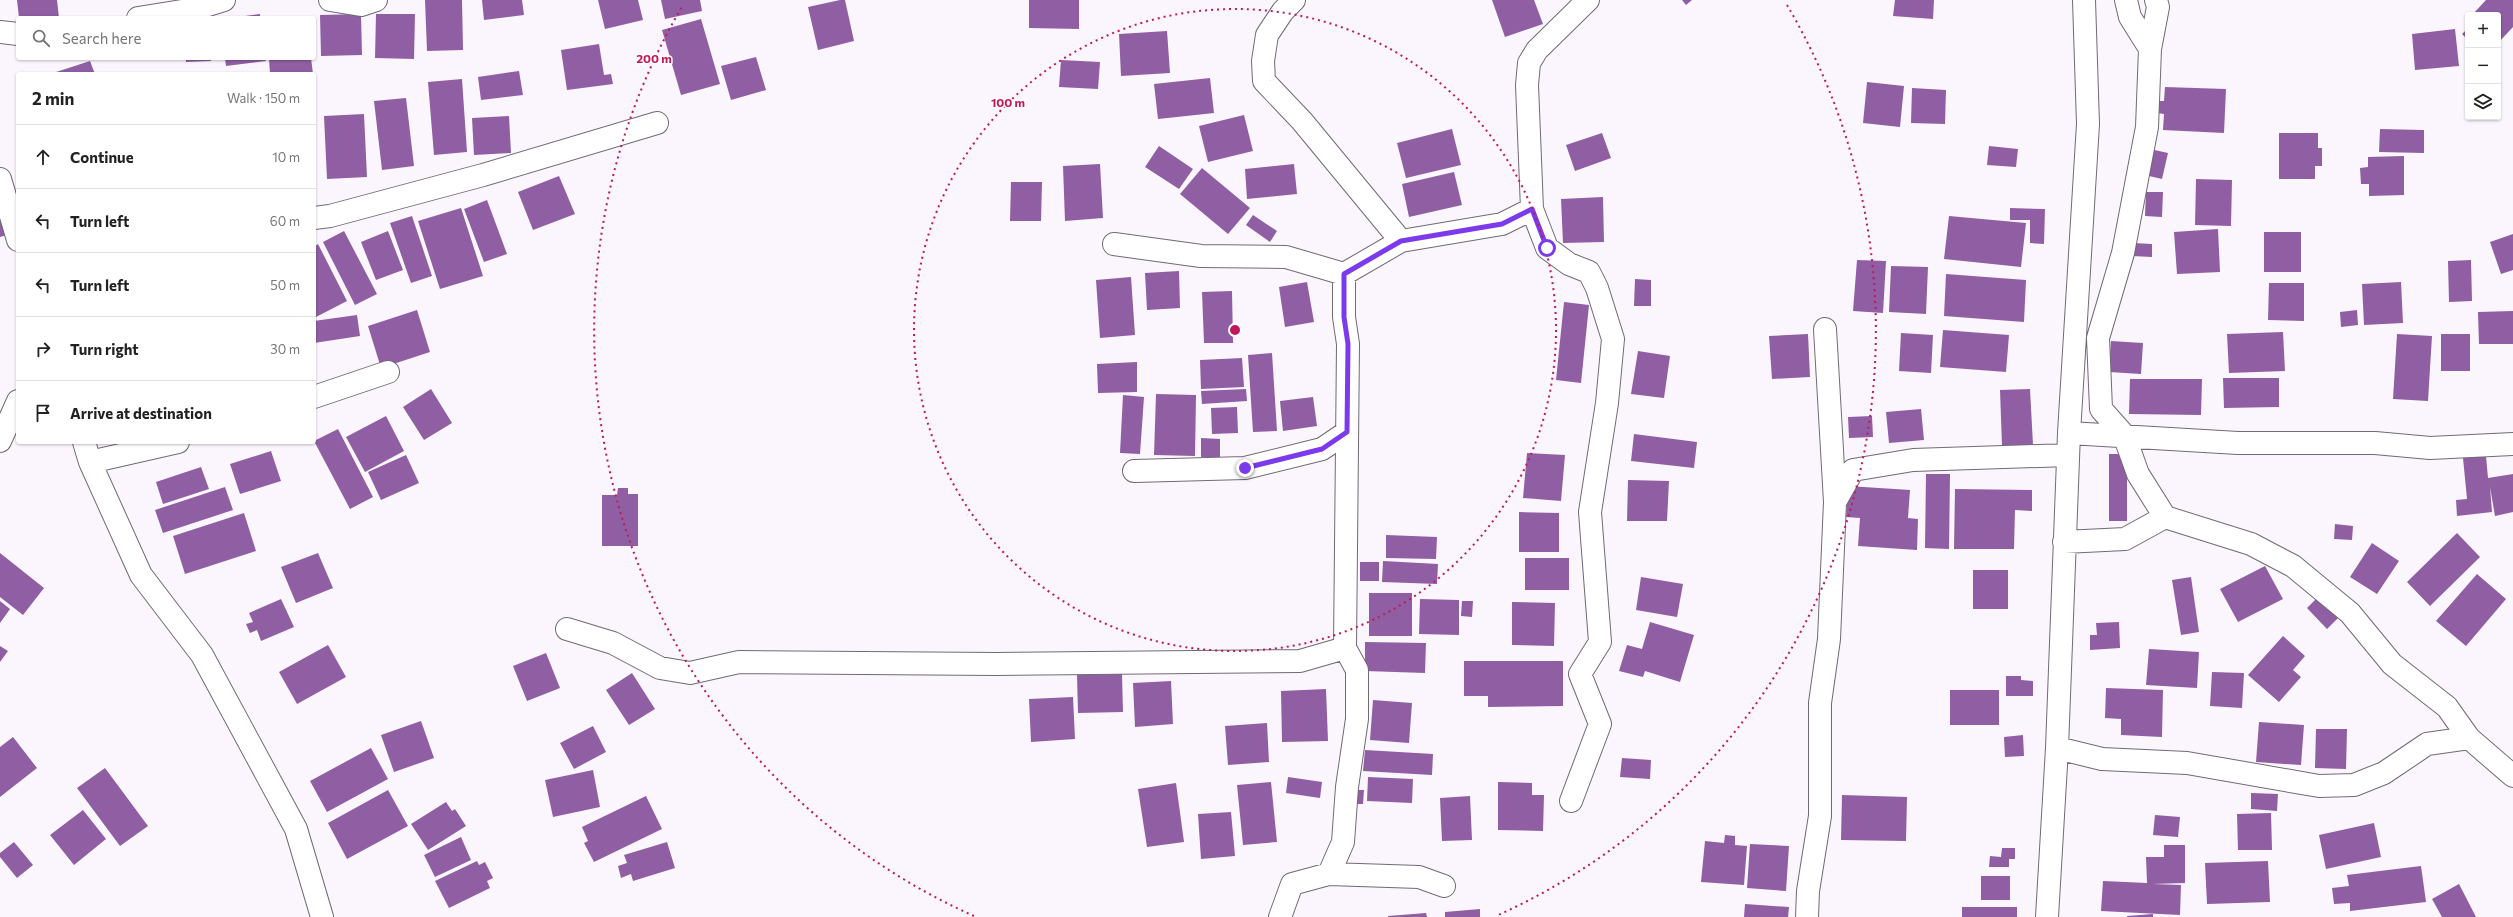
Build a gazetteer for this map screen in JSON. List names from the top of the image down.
{
  "page": {
    "map_buttons": ["+", "−"],
    "search": "Search here",
    "heading": ["2 min", "Walk · 150 m"],
    "list": [
      ["Continue", "10 m"],
      ["Turn left", "60 m"],
      ["Turn left", "50 m"],
      ["Turn right", "30 m"],
      "Arrive at destination"
    ]
  },
  "rings": ["200 m", "100 m"]
}
